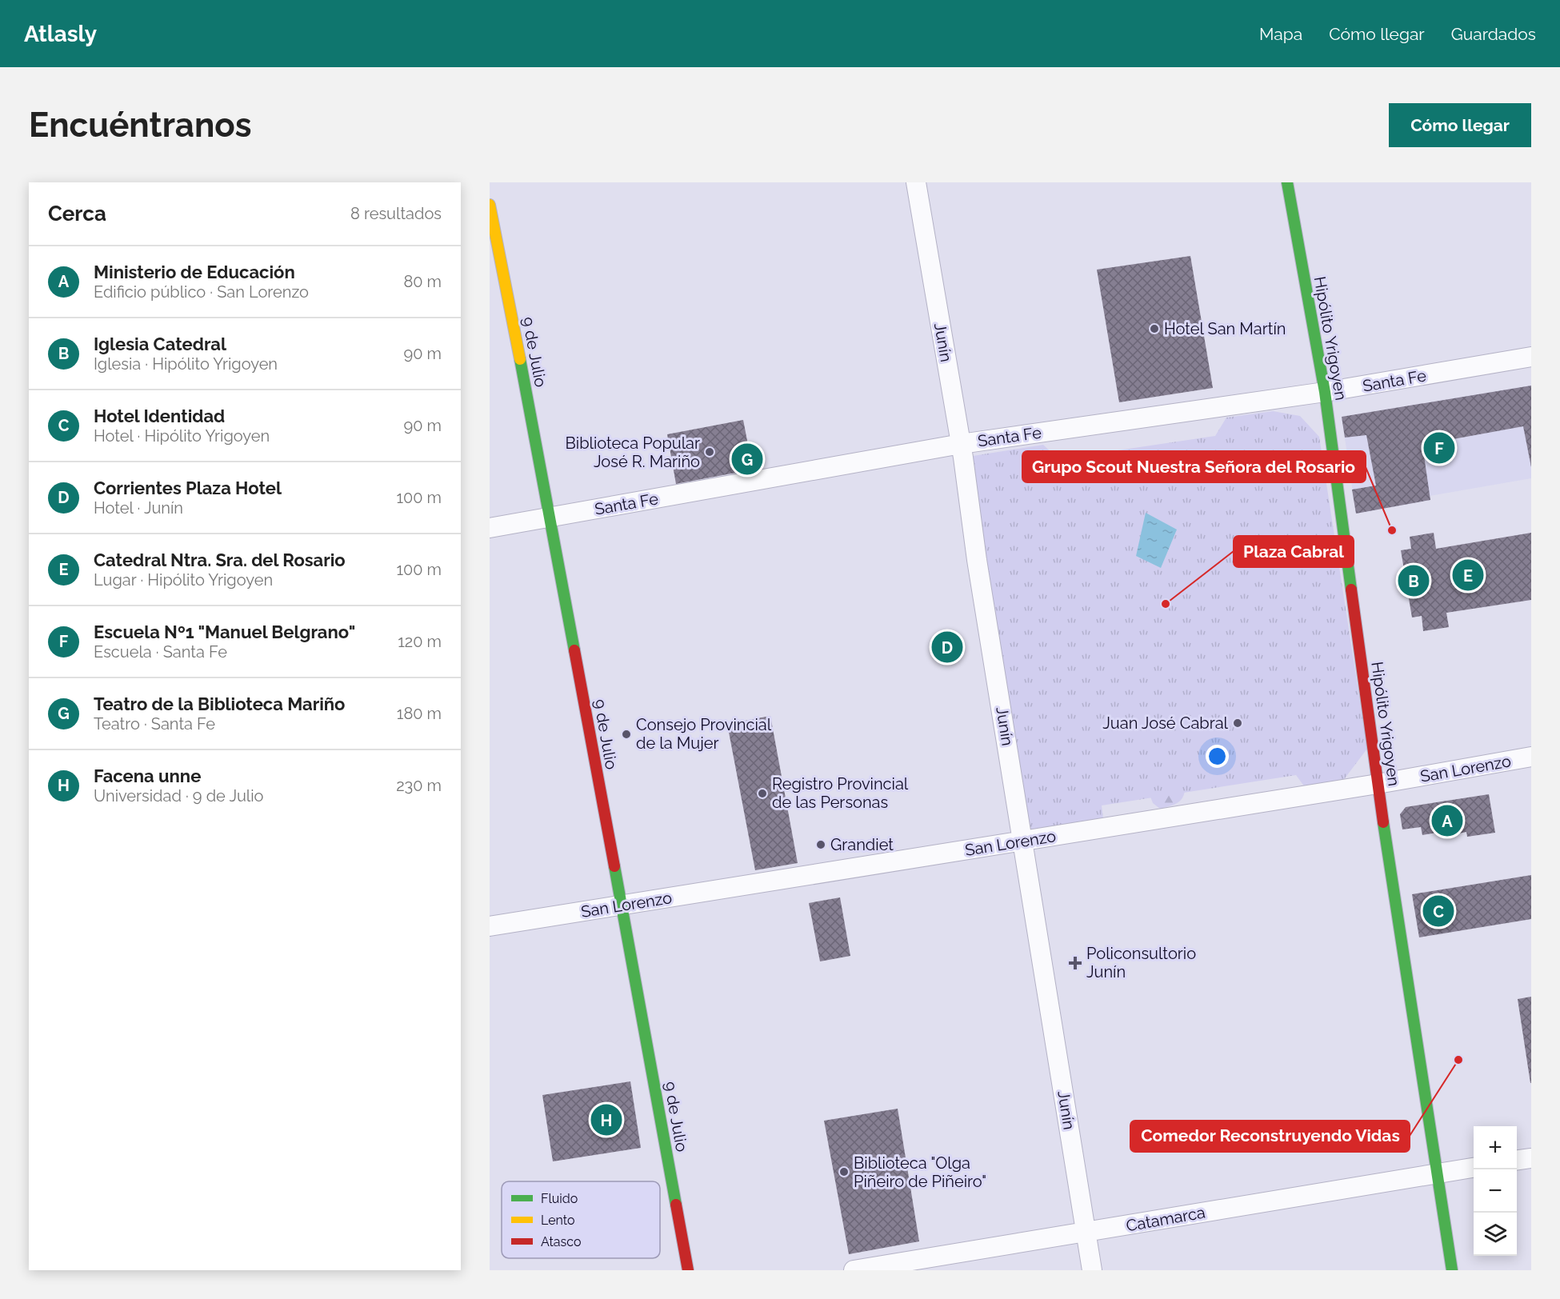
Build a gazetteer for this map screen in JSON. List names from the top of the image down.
{
  "streets": {
    "street": [
      "Hipólito Yrigoyen",
      "Junín",
      "9 de Julio",
      "Santa Fe",
      "San Lorenzo",
      "Catamarca"
    ]
  },
  "crossings": [
    ["Hipólito Yrigoyen", "Santa Fe"],
    ["Hipólito Yrigoyen", "San Lorenzo"],
    ["Hipólito Yrigoyen", "Catamarca"],
    ["Junín", "Santa Fe"],
    ["Junín", "San Lorenzo"],
    ["Junín", "Catamarca"],
    ["9 de Julio", "Santa Fe"],
    ["9 de Julio", "San Lorenzo"]
  ],
  "places": {
    "other": [
      "Hotel San Martín",
      "Biblioteca Popular José R. Mariño",
      "Grupo Scout Nuestra Señora del Rosario",
      "Plaza Cabral",
      "Juan José Cabral",
      "Consejo Provincial de la Mujer",
      "Registro Provincial de las Personas",
      "Grandiet",
      "Comedor Reconstruyendo Vidas",
      "Biblioteca \"Olga Piñeiro de Piñeiro\""
    ],
    "health": ["Policonsultorio Junín"]
  },
  "legend": ["Fluido", "Lento", "Atasco"],
  "page": {
    "header": "Atlasly",
    "nav": ["Mapa", "Cómo llegar", "Guardados"],
    "buttons": "Cómo llegar",
    "title": "Encuéntranos",
    "heading": ["Cerca", "8 resultados"],
    "list": [
      {
        "mark": "A",
        "name": "Ministerio de Educación",
        "note": "Edificio público · San Lorenzo",
        "value": "80 m"
      },
      {
        "mark": "B",
        "name": "Iglesia Catedral",
        "note": "Iglesia · Hipólito Yrigoyen",
        "value": "90 m"
      },
      {
        "mark": "C",
        "name": "Hotel Identidad",
        "note": "Hotel · Hipólito Yrigoyen",
        "value": "90 m"
      },
      {
        "mark": "D",
        "name": "Corrientes Plaza Hotel",
        "note": "Hotel · Junín",
        "value": "100 m"
      },
      {
        "mark": "E",
        "name": "Catedral Ntra. Sra. del Rosario",
        "note": "Lugar · Hipólito Yrigoyen",
        "value": "100 m"
      },
      {
        "mark": "F",
        "name": "Escuela Nº1 \"Manuel Belgrano\"",
        "note": "Escuela · Santa Fe",
        "value": "120 m"
      },
      {
        "mark": "G",
        "name": "Teatro de la Biblioteca Mariño",
        "note": "Teatro · Santa Fe",
        "value": "180 m"
      },
      {
        "mark": "H",
        "name": "Facena unne",
        "note": "Universidad · 9 de Julio",
        "value": "230 m"
      }
    ],
    "pins": [
      "F",
      "G",
      "E",
      "B",
      "D",
      "A",
      "C",
      "H"
    ],
    "map_buttons": ["+", "−"]
  }
}
